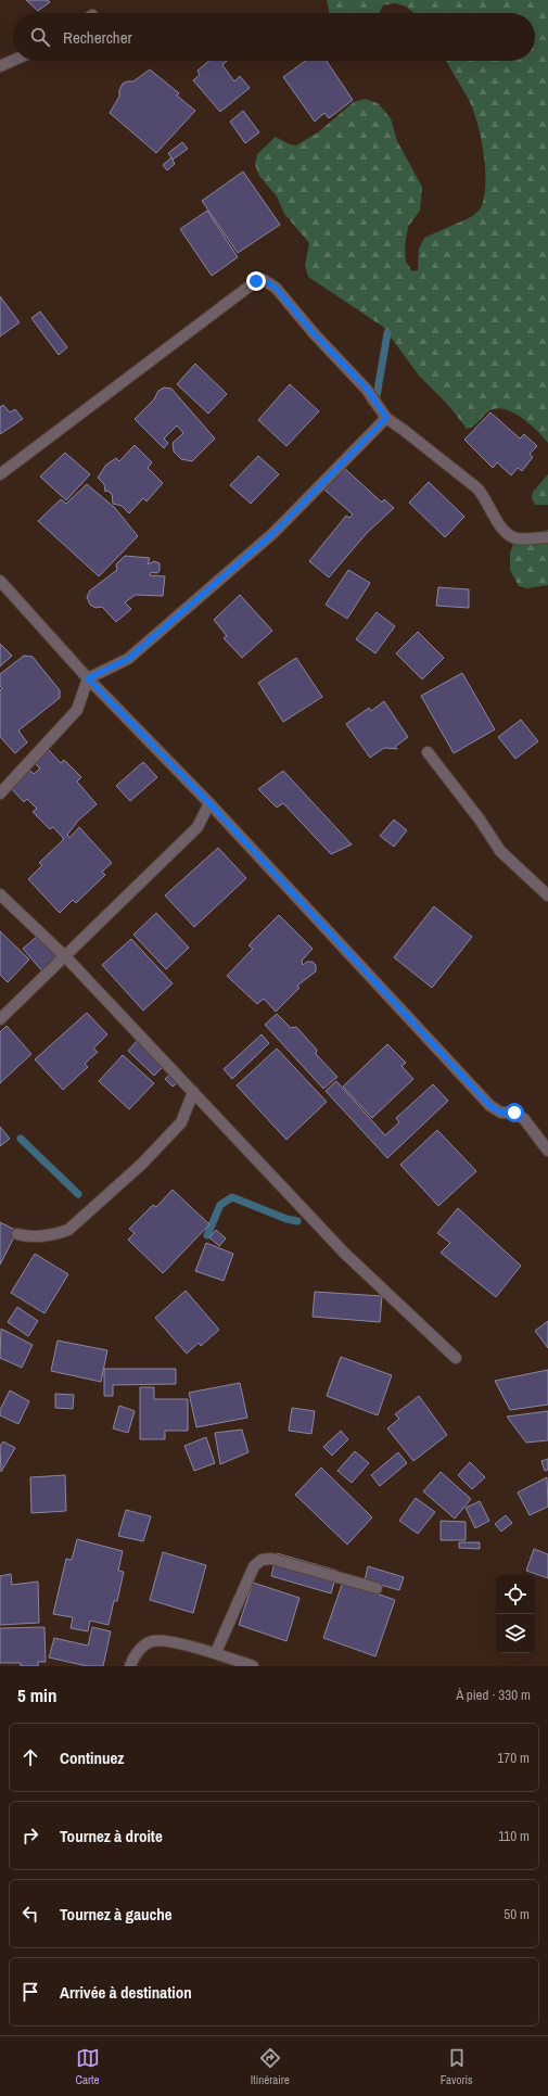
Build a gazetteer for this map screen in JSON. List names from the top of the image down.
{
  "page": {
    "search": "Rechercher",
    "heading": ["5 min", "À pied · 330 m"],
    "list": [
      ["Continuez", "170 m"],
      ["Tournez à droite", "110 m"],
      ["Tournez à gauche", "50 m"],
      "Arrivée à destination"
    ],
    "nav": ["Carte", "Itinéraire", "Favoris"]
  }
}
